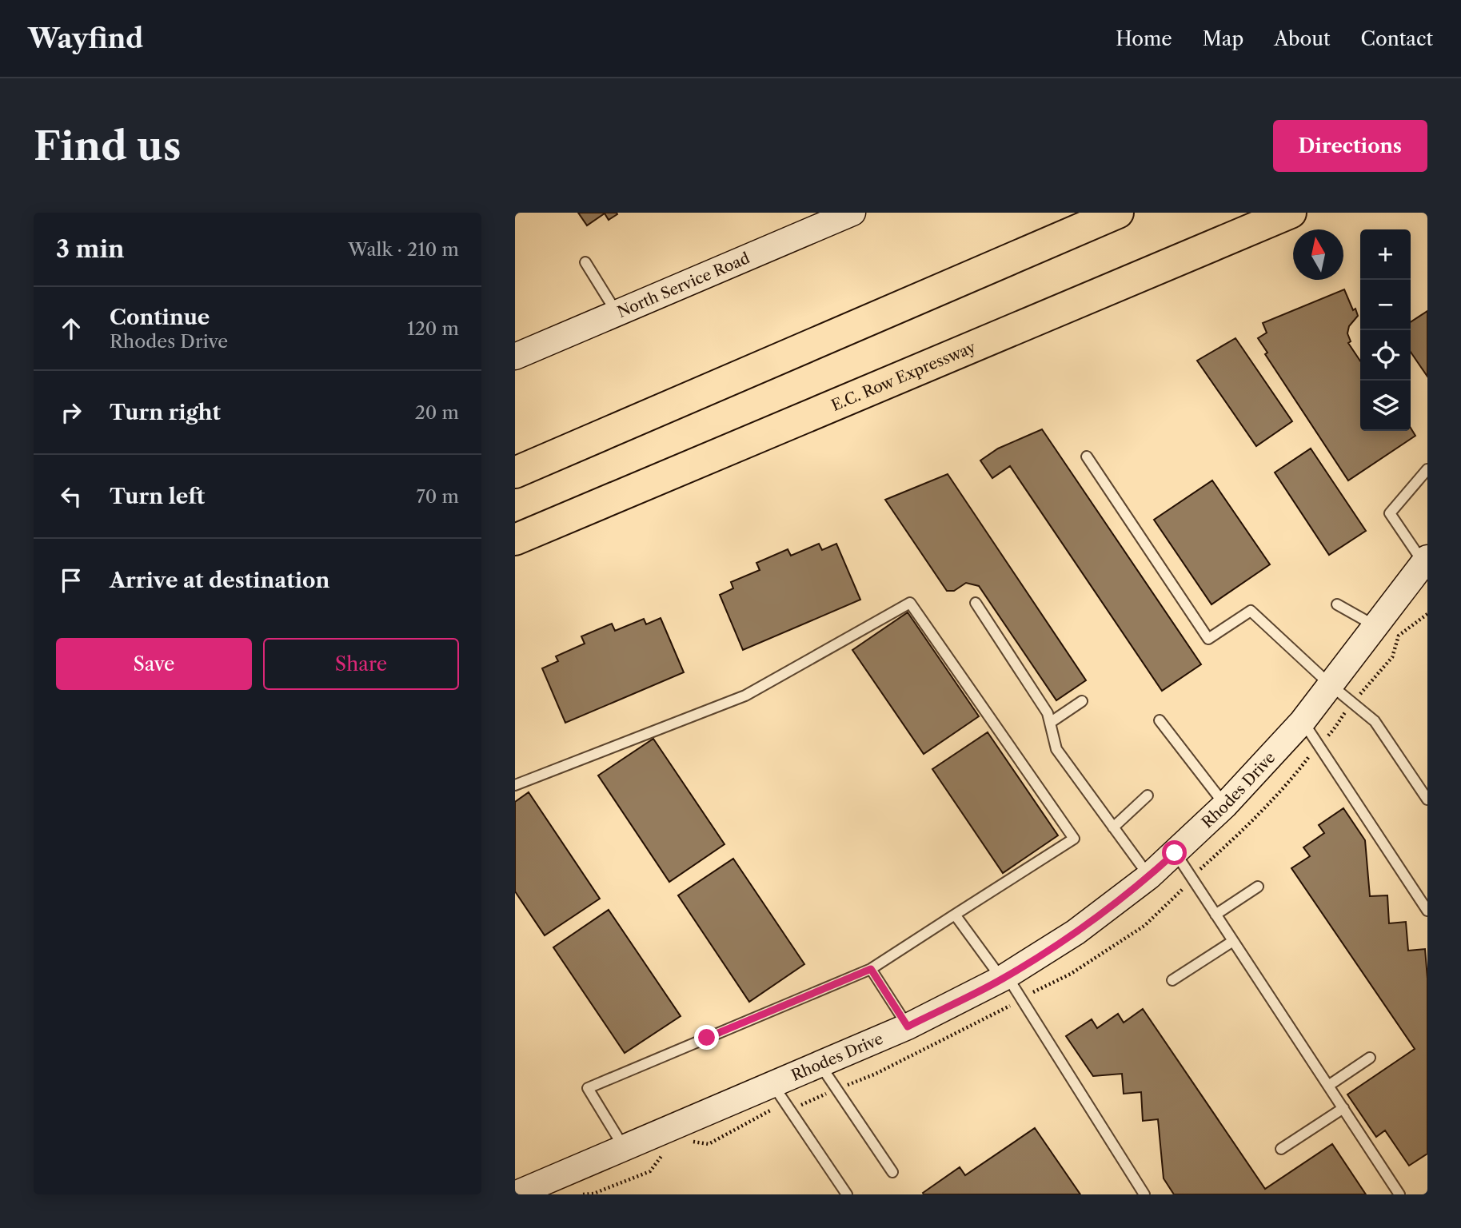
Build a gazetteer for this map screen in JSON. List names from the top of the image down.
{
  "streets": {
    "highway": ["E.C. Row Expressway"],
    "street": ["North Service Road", "Rhodes Drive"]
  },
  "north": "top",
  "page": {
    "header": "Wayfind",
    "nav": [
      "Home",
      "Map",
      "About",
      "Contact"
    ],
    "buttons": [
      "Directions",
      ["Save", "Share"]
    ],
    "title": "Find us",
    "heading": ["3 min", "Walk · 210 m"],
    "map_buttons": ["+", "−"],
    "list": [
      ["Continue", "Rhodes Drive", "120 m"],
      ["Turn right", "20 m"],
      ["Turn left", "70 m"],
      "Arrive at destination"
    ]
  }
}
